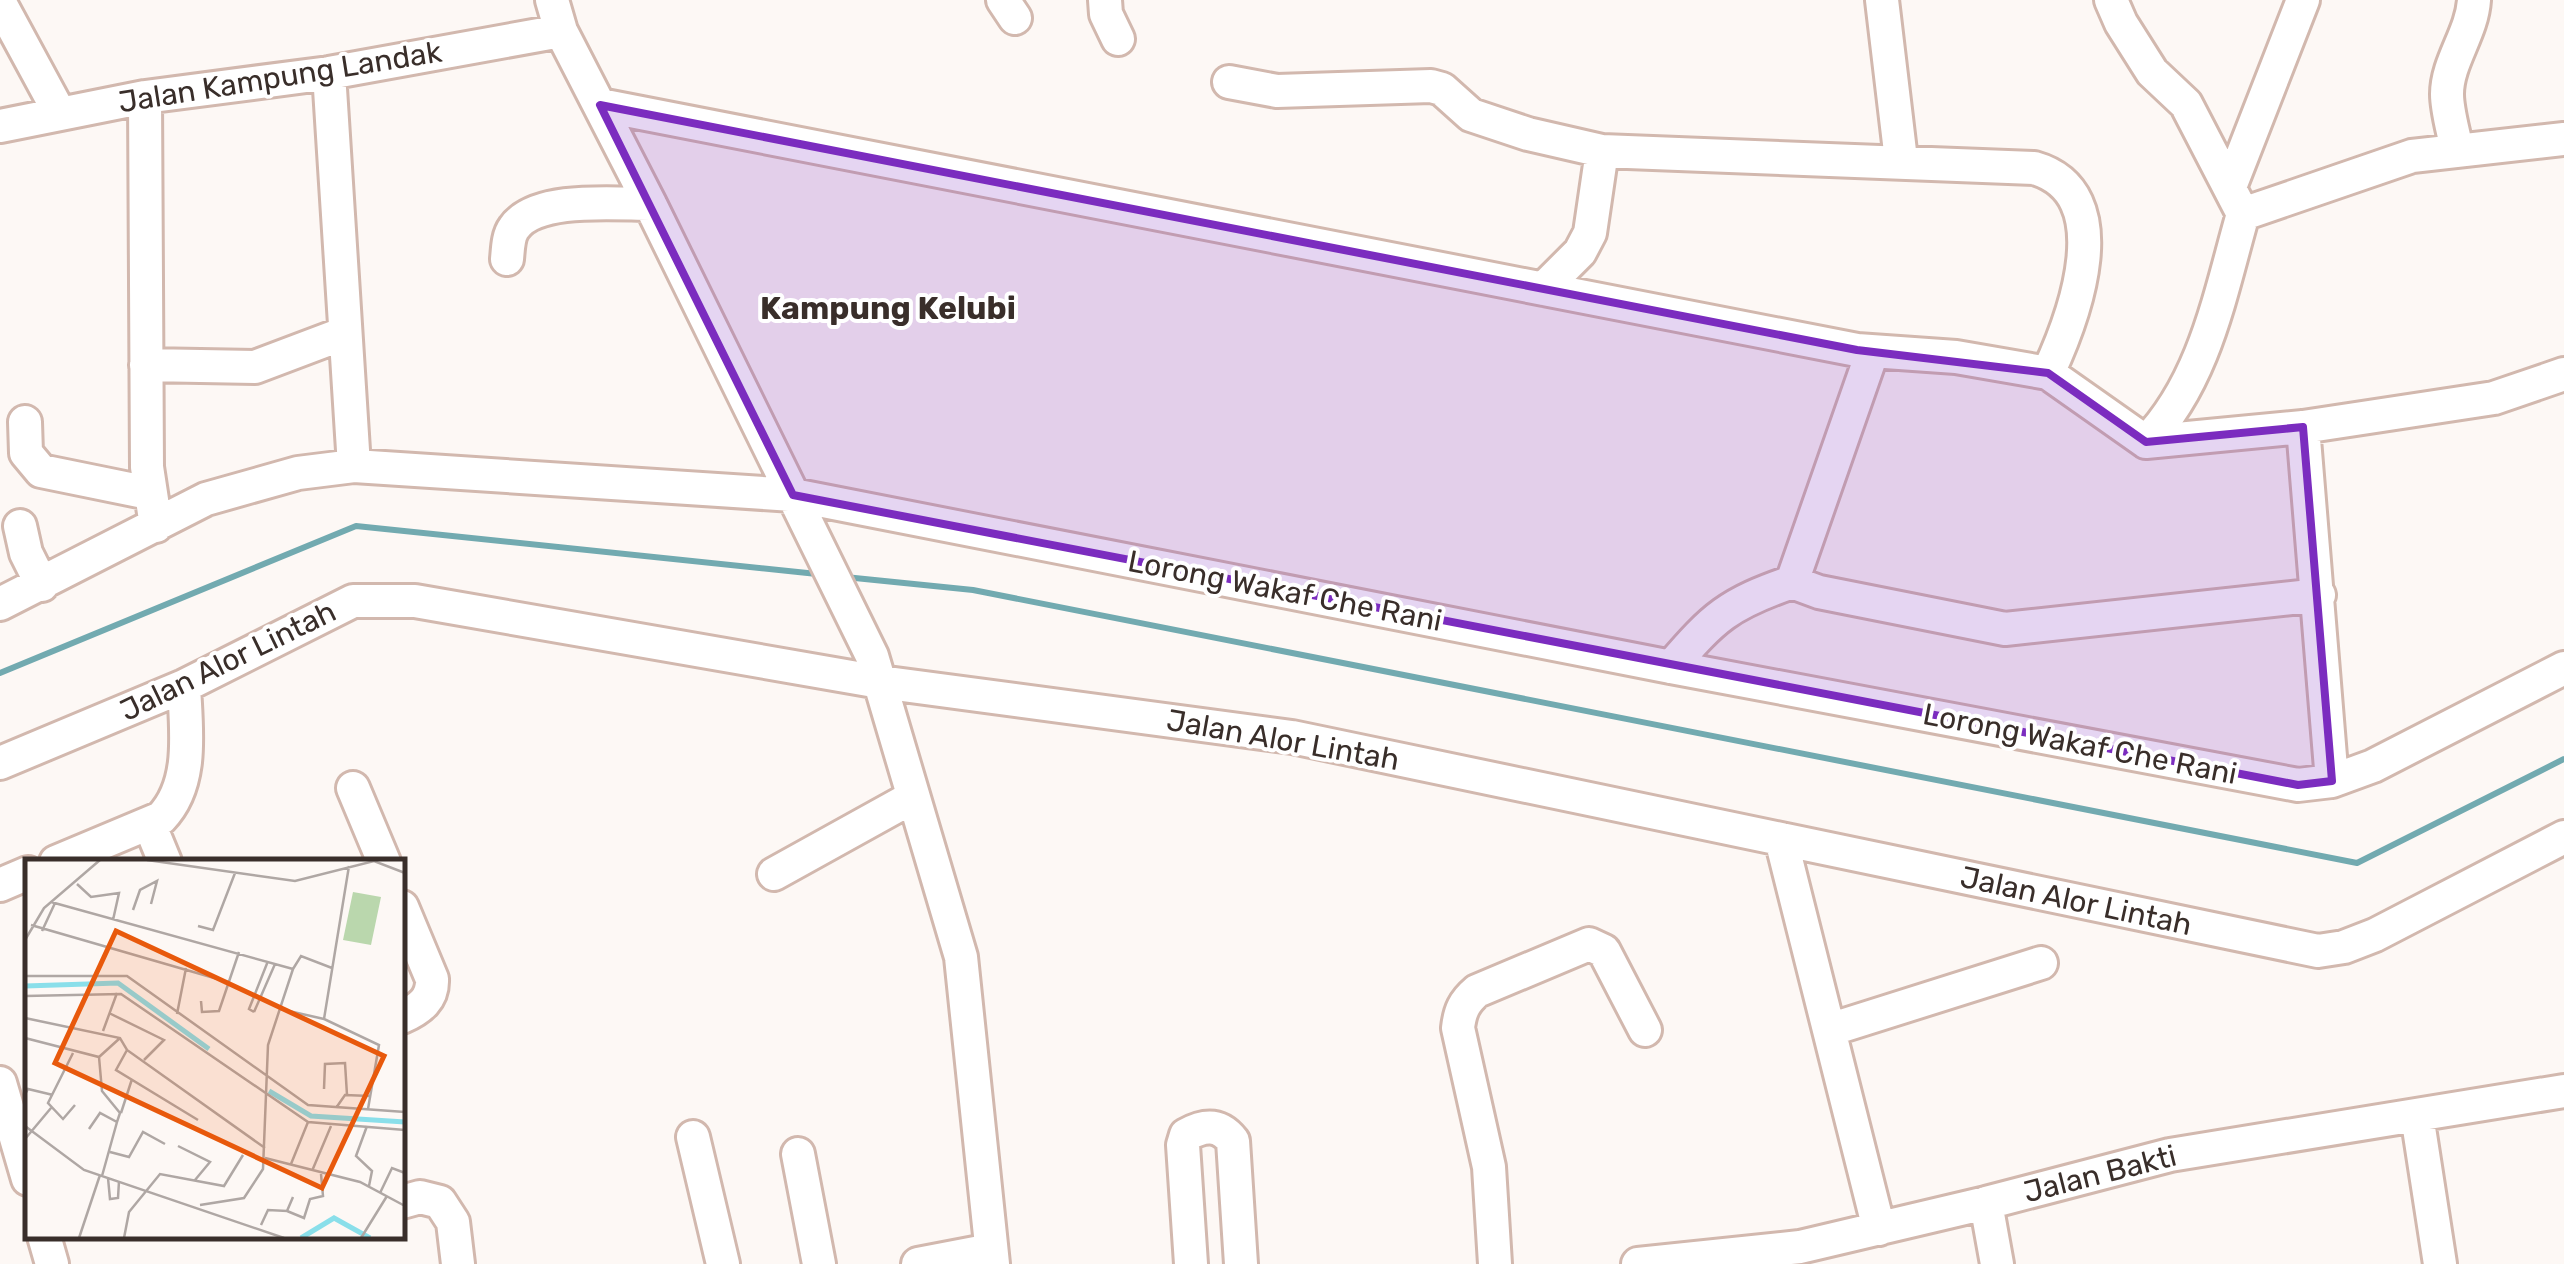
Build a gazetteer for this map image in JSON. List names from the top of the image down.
{
  "streets": {
    "street": [
      "Jalan Kampung Landak",
      "Lorong Wakaf Che Rani",
      "Jalan Alor Lintah",
      "Jalan Bakti"
    ]
  },
  "districts": ["Kampung Kelubi"]
}
